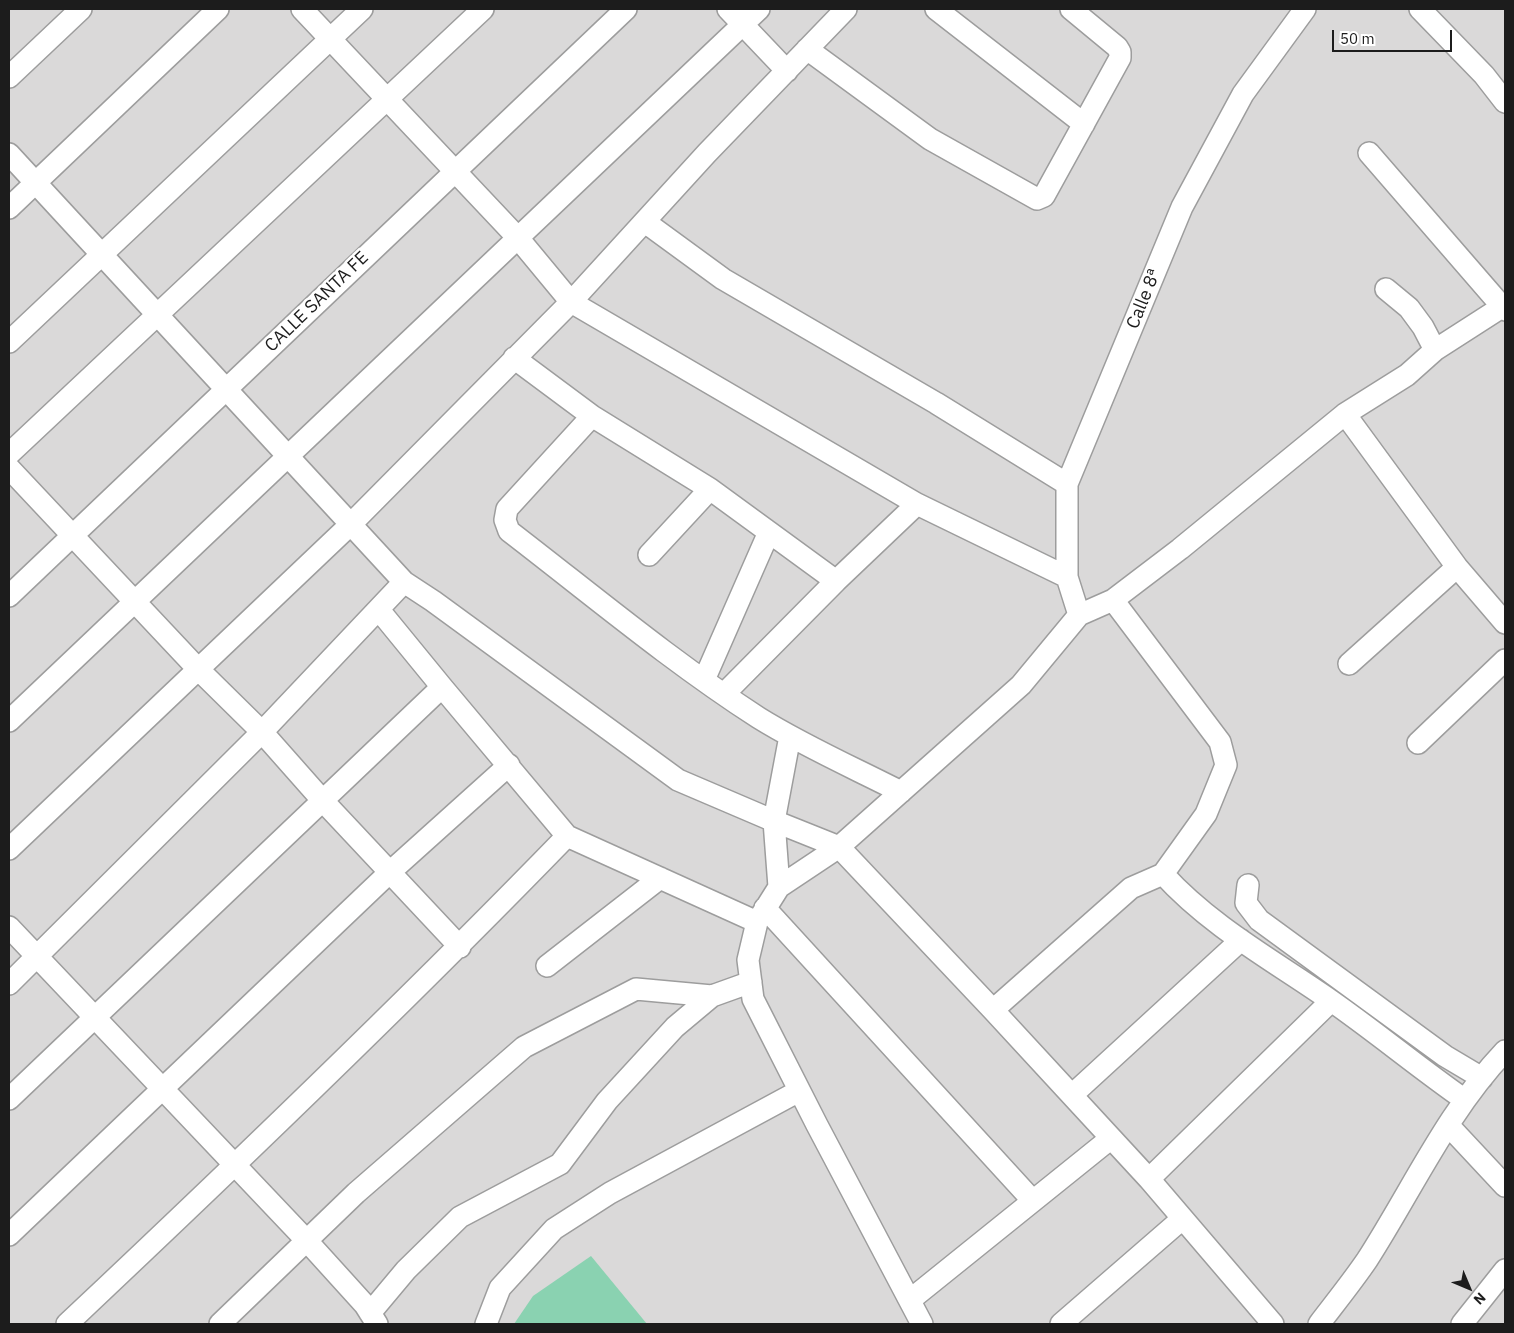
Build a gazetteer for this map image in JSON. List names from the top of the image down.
{
  "streets": {
    "street": ["Calle 8ª", "CALLE SANTA FE"]
  },
  "scale_bar": "50 m",
  "north": "bottom right"
}
